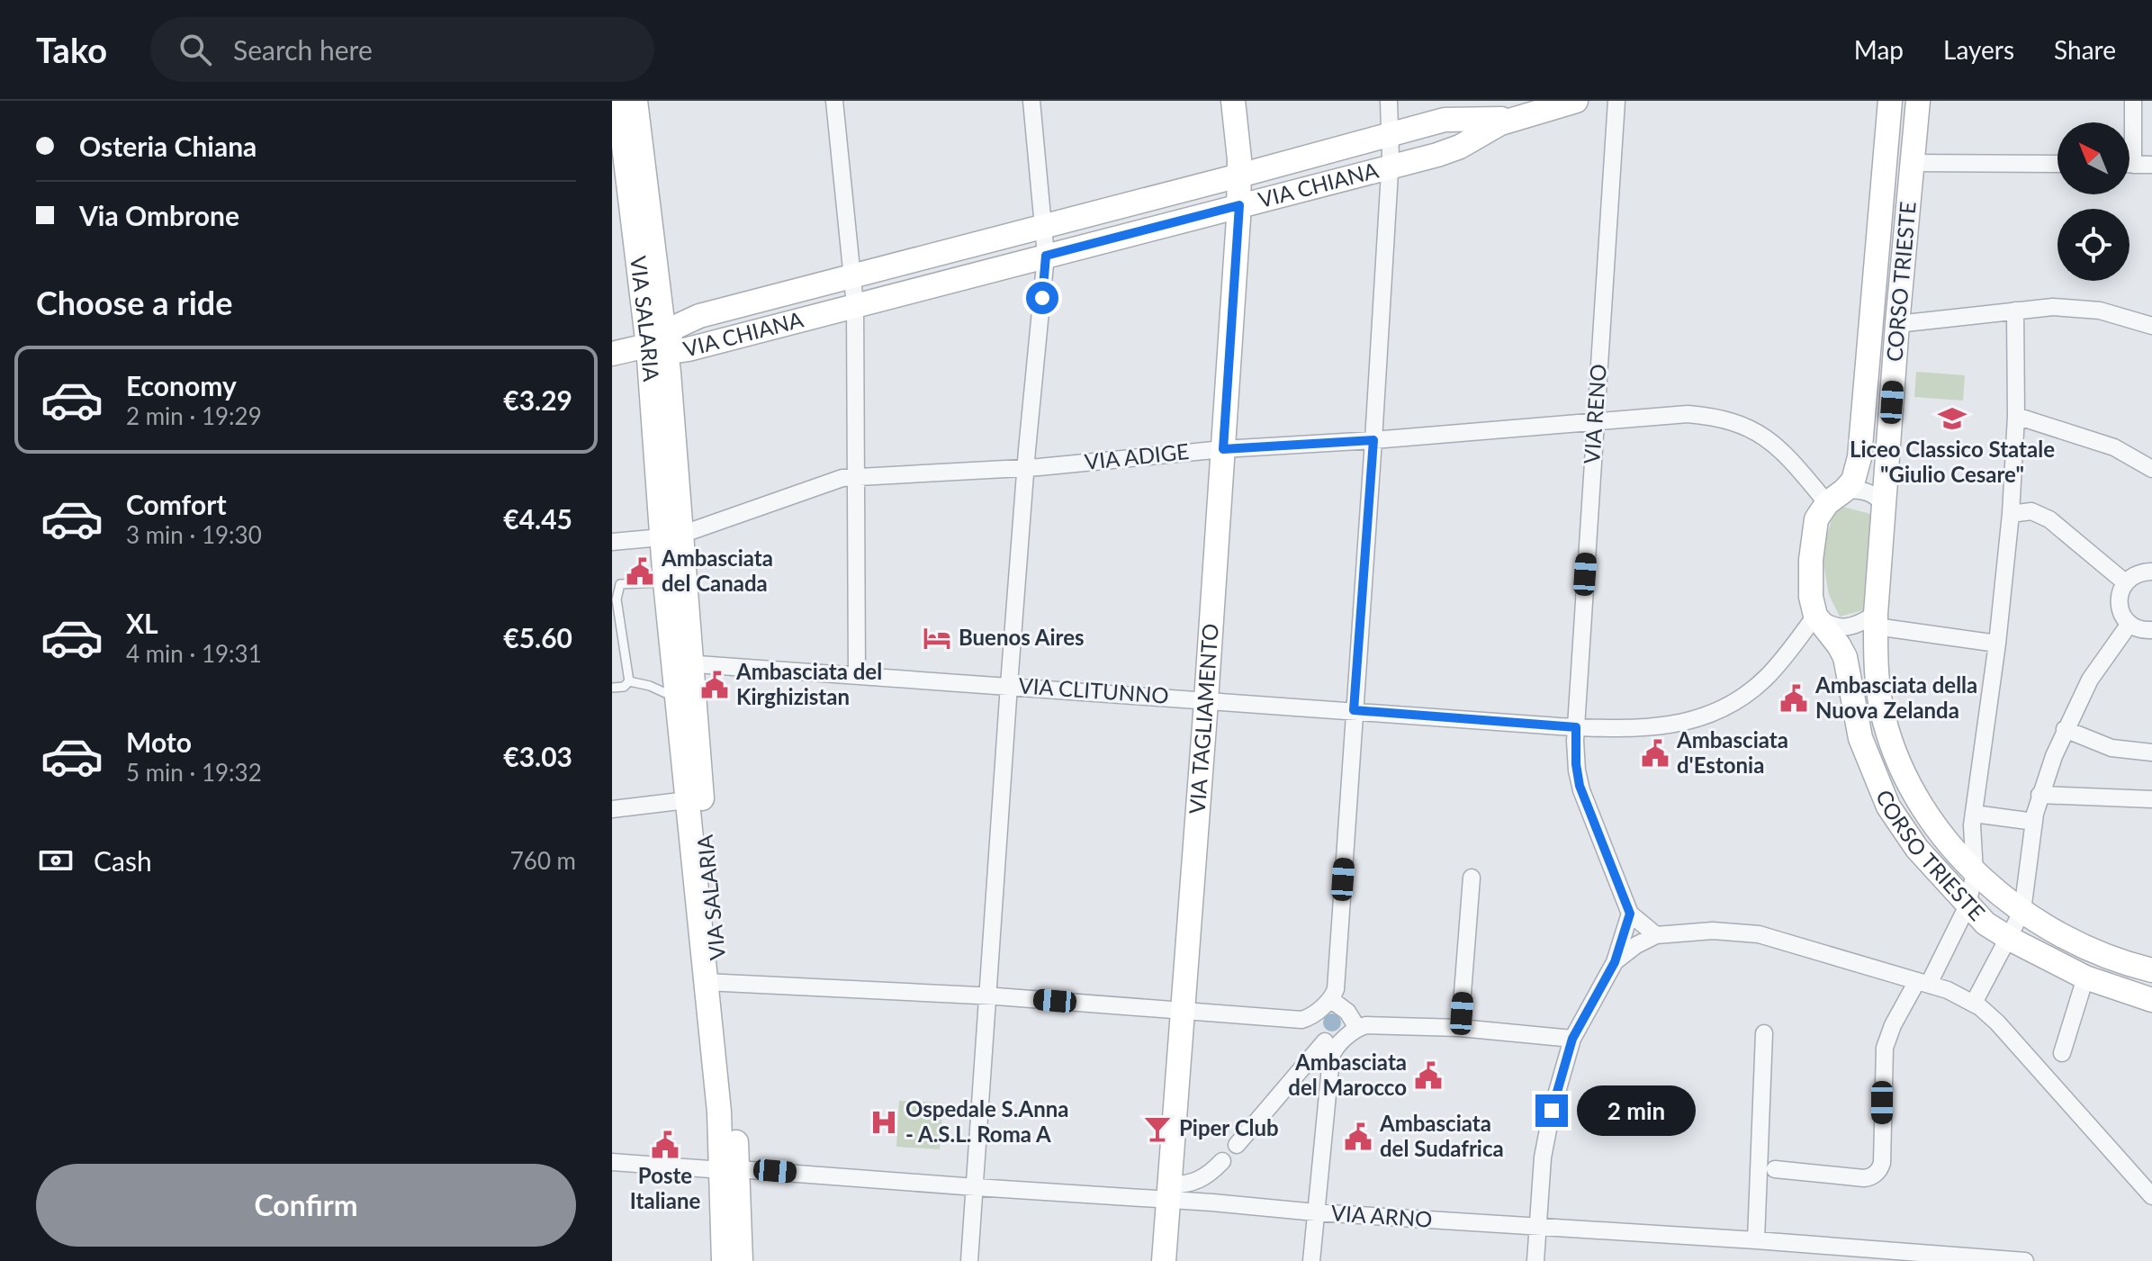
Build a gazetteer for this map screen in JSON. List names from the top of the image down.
{
  "streets": {
    "street": [
      "VIA CHIANA",
      "CORSO TRIESTE",
      "VIA SALARIA",
      "VIA RENO",
      "VIA ADIGE",
      "VIA CLITUNNO",
      "VIA TAGLIAMENTO",
      "VIA ARNO"
    ]
  },
  "crossings": [
    ["VIA CHIANA", "VIA SALARIA"],
    ["VIA CHIANA", "VIA TAGLIAMENTO"],
    ["CORSO TRIESTE", "VIA ADIGE"],
    ["CORSO TRIESTE", "VIA CLITUNNO"],
    ["VIA SALARIA", "VIA ADIGE"],
    ["VIA SALARIA", "VIA CLITUNNO"],
    ["VIA SALARIA", "VIA ARNO"],
    ["VIA RENO", "VIA ADIGE"],
    ["VIA RENO", "VIA CLITUNNO"],
    ["VIA ADIGE", "VIA TAGLIAMENTO"],
    ["VIA CLITUNNO", "VIA TAGLIAMENTO"],
    ["VIA TAGLIAMENTO", "VIA ARNO"]
  ],
  "places": {
    "school or university": ["Liceo Classico Statale \"Giulio Cesare\""],
    "public building": [
      "Ambasciata del Canada",
      "Ambasciata del Kirghizistan",
      "Ambasciata della Nuova Zelanda",
      "Ambasciata d'Estonia",
      "Ambasciata del Marocco",
      "Ambasciata del Sudafrica",
      "Poste Italiane"
    ],
    "hotel": ["Buenos Aires"],
    "hospital": ["Ospedale S.Anna - A.S.L. Roma A"],
    "bar": ["Piper Club"]
  },
  "north": "top left",
  "page": {
    "header": "Tako",
    "search": "Search here",
    "nav": ["Map", "Layers", "Share"],
    "banner": ["Osteria Chiana", "Via Ombrone"],
    "heading": "Choose a ride",
    "list": [
      {
        "name": "Economy",
        "note": "2 min · 19:29",
        "value": "€3.29"
      },
      {
        "name": "Comfort",
        "note": "3 min · 19:30",
        "value": "€4.45"
      },
      {
        "name": "XL",
        "note": "4 min · 19:31",
        "value": "€5.60"
      },
      {
        "name": "Moto",
        "note": "5 min · 19:32",
        "value": "€3.03"
      }
    ],
    "pay": ["Cash", "760 m"],
    "bubble": "2 min",
    "buttons": "Confirm"
  }
}
